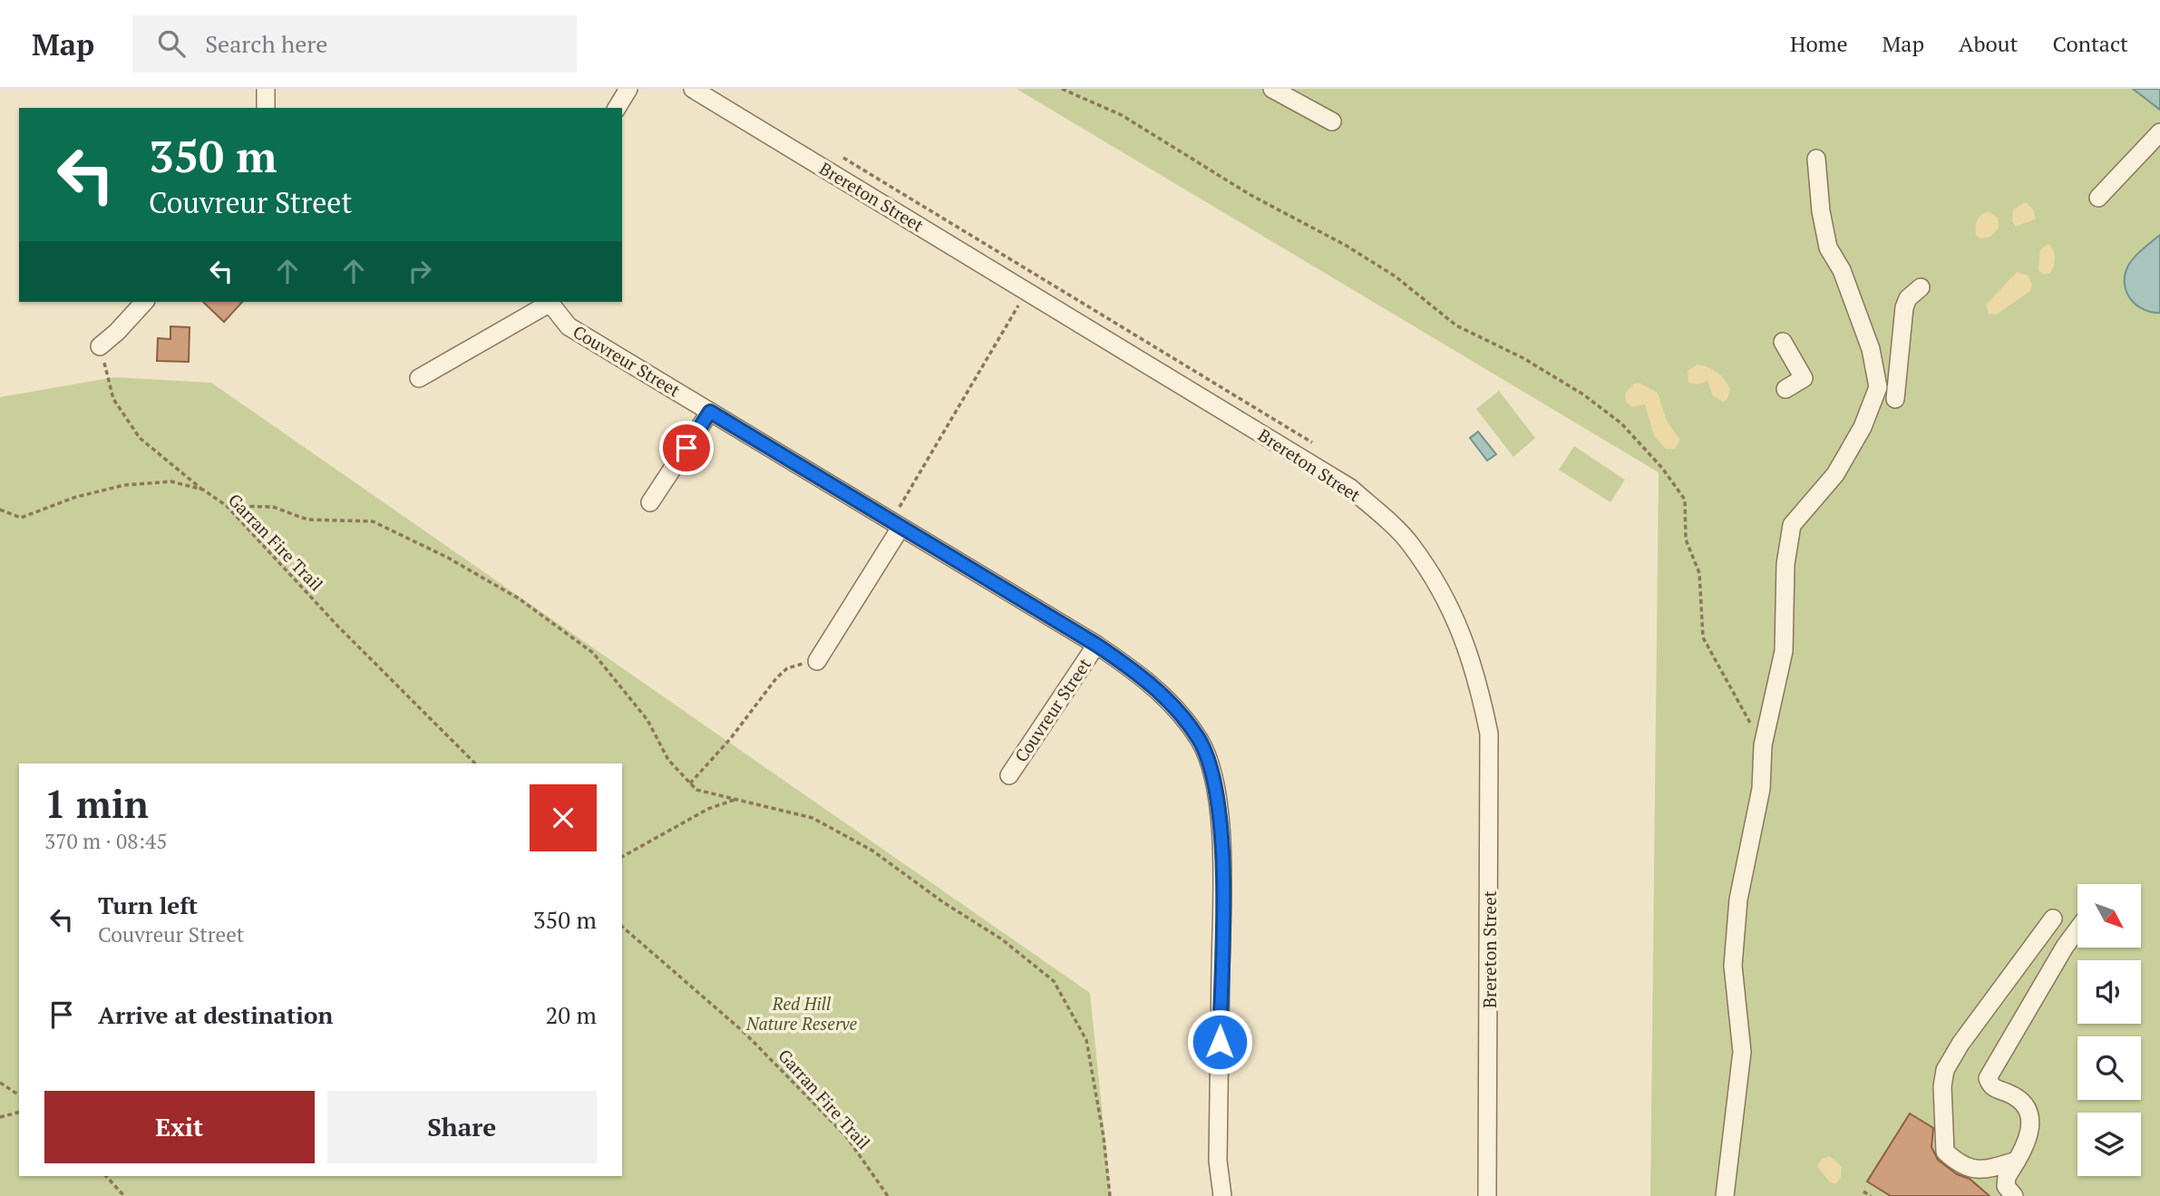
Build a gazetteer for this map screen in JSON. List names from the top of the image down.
{
  "streets": {
    "street": ["Brereton Street", "Couvreur Street"],
    "path": ["Garran Fire Trail"]
  },
  "parks": ["Red Hill Nature Reserve"],
  "north": "bottom right",
  "page": {
    "header": "Map",
    "search": "Search here",
    "nav": [
      "Home",
      "Map",
      "About",
      "Contact"
    ],
    "turn": ["350 m", "Couvreur Street"],
    "heading": ["1 min", "370 m · 08:45"],
    "list": [
      {
        "name": "Turn left",
        "note": "Couvreur Street",
        "value": "350 m"
      },
      {
        "name": "Arrive at destination",
        "value": "20 m"
      }
    ],
    "buttons": ["Exit", "Share"]
  }
}
